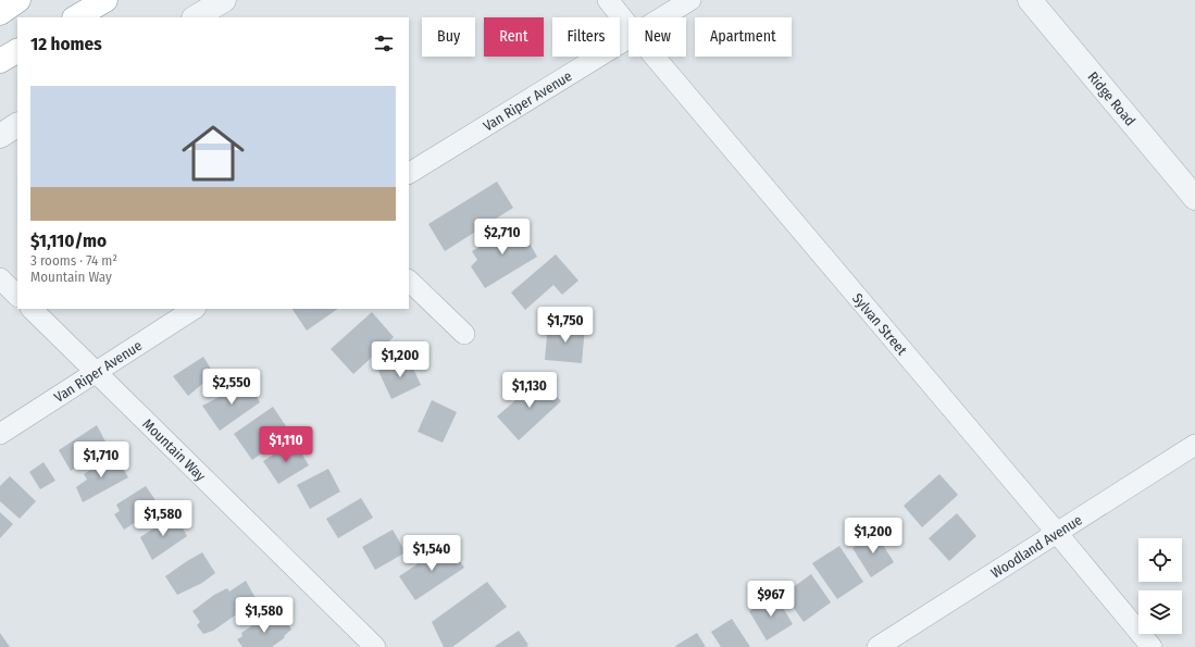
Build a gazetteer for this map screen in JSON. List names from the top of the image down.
{
  "streets": {
    "street": [
      "Ridge Road",
      "Van Riper Avenue",
      "Sylvan Street",
      "Mountain Way",
      "Woodland Avenue"
    ]
  },
  "crossings": [
    ["Van Riper Avenue", "Mountain Way"],
    ["Sylvan Street", "Woodland Avenue"]
  ],
  "page": {
    "chip": [
      "Buy",
      "Rent",
      "Filters",
      "New",
      "Apartment"
    ],
    "heading": "12 homes",
    "list": [
      {
        "name": "$1,110/mo",
        "note": "3 rooms · 74 m² · Mountain Way"
      }
    ],
    "price": [
      "$2,710",
      "$1,750",
      "$1,200",
      "$2,550",
      "$1,130",
      "$1,110",
      "$1,710",
      "$1,580",
      "$1,200",
      "$1,540",
      "$967",
      "$1,580"
    ]
  }
}
